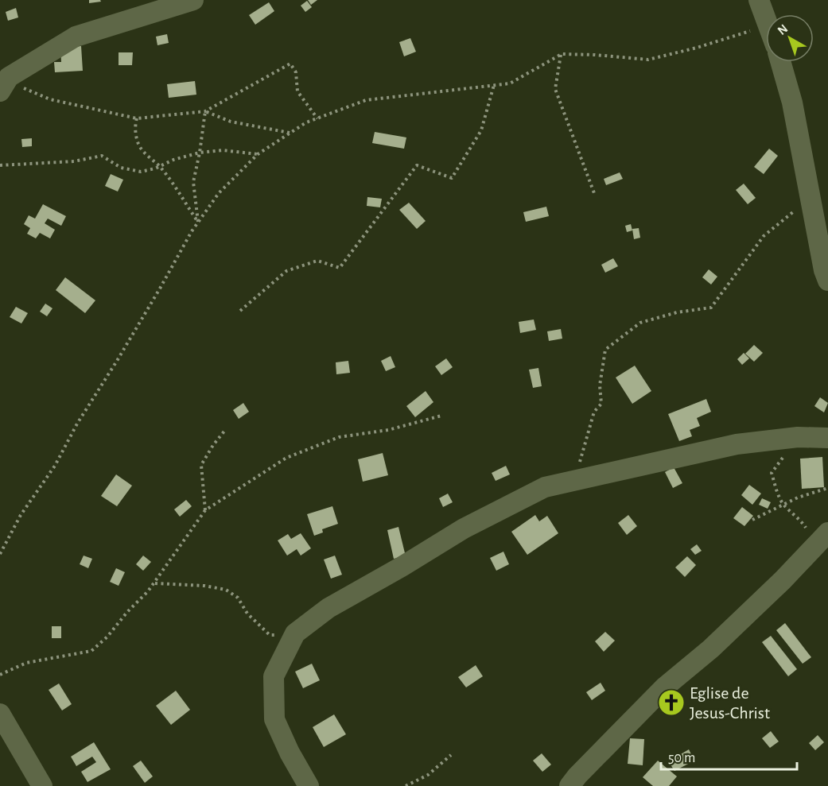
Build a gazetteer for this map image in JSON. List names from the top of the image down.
{
  "places": {
    "church": ["Eglise de Jesus-Christ"]
  },
  "scale_bar": "50 m",
  "north": "top left"
}
